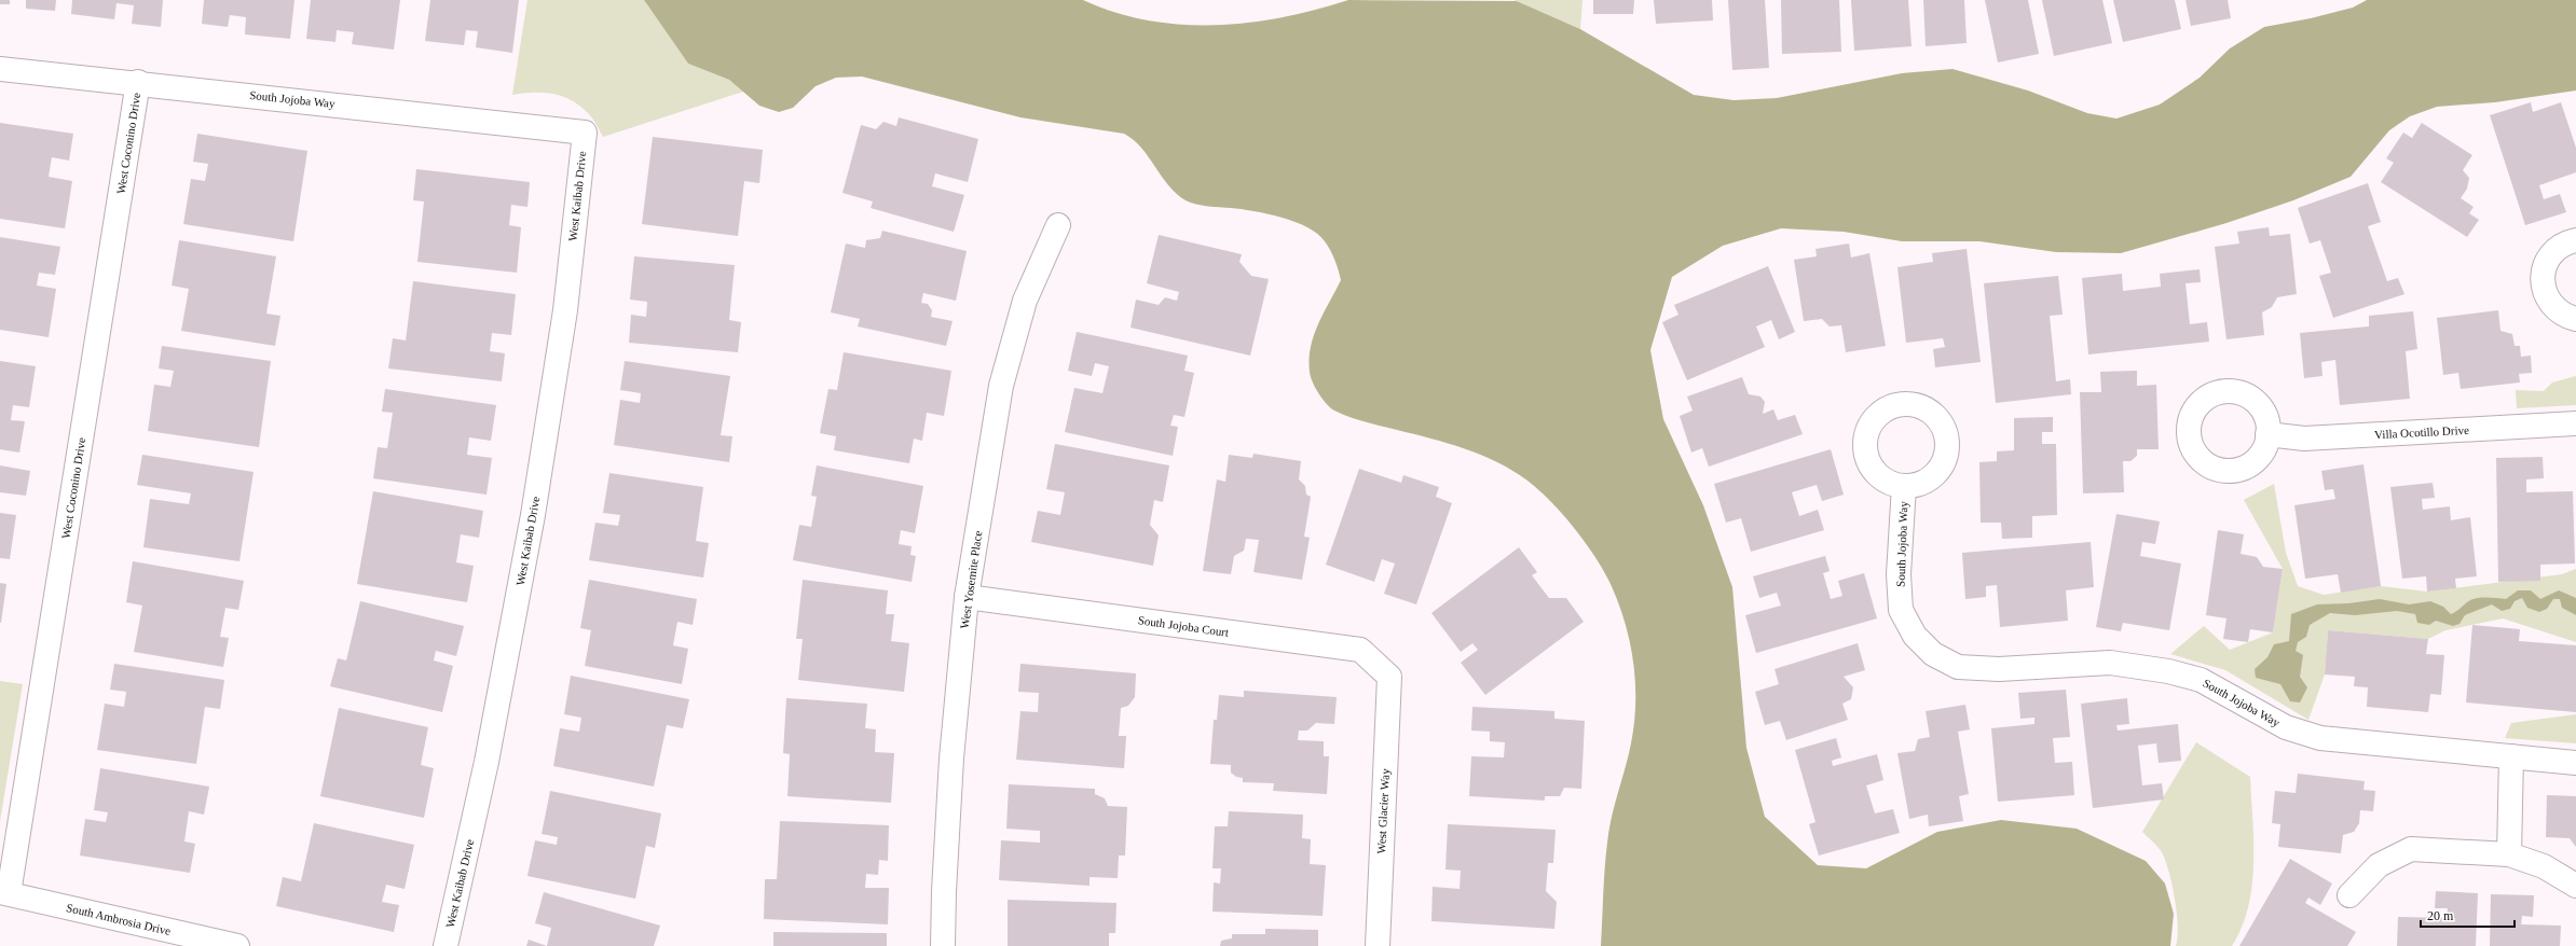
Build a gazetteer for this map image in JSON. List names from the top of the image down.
{
  "streets": {
    "street": [
      "South Jojoba Way",
      "West Coconino Drive",
      "West Kaibab Drive",
      "Villa Ocotillo Drive",
      "West Yosemite Place",
      "South Jojoba Court",
      "West Glacier Way",
      "South Ambrosia Drive"
    ]
  },
  "crossings": [
    ["South Jojoba Way", "West Coconino Drive"],
    ["South Jojoba Way", "West Kaibab Drive"],
    ["West Coconino Drive", "South Ambrosia Drive"],
    ["West Yosemite Place", "South Jojoba Court"],
    ["South Jojoba Court", "West Glacier Way"]
  ],
  "scale_bar": "20 m"
}
